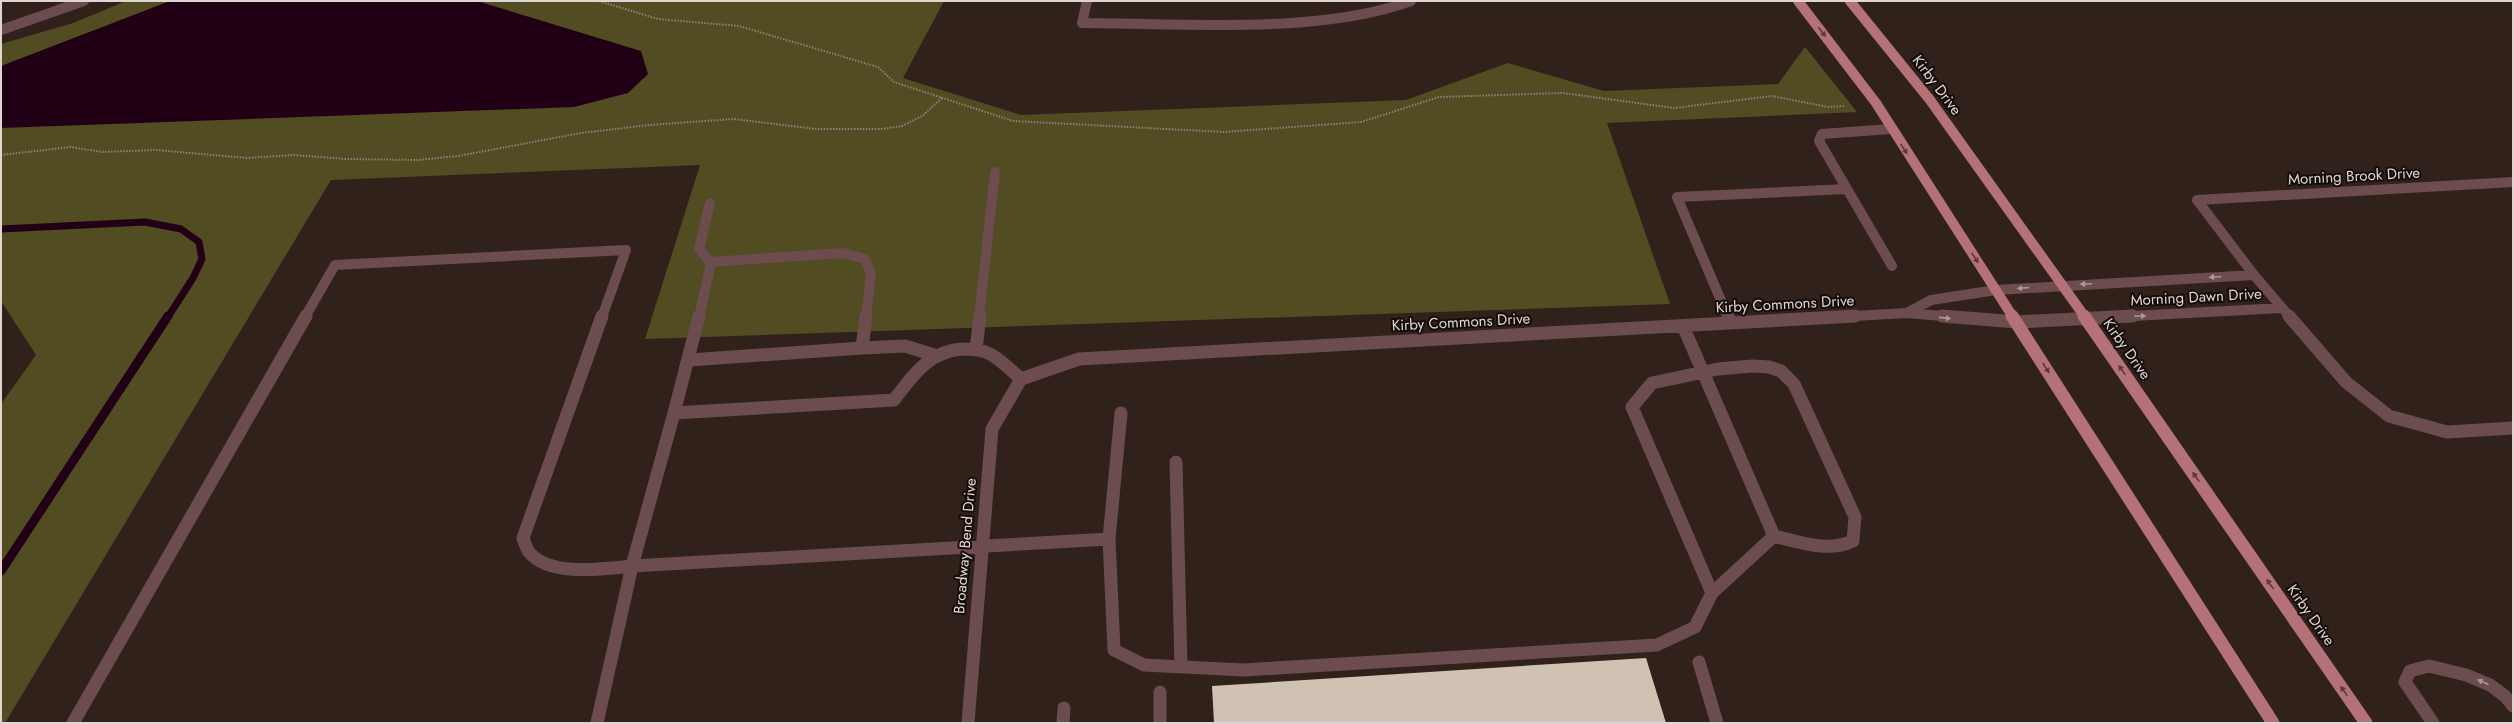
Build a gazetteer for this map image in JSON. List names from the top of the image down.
{
  "streets": {
    "main road": ["Kirby Drive"],
    "street": [
      "Morning Brook Drive",
      "Morning Dawn Drive",
      "Kirby Commons Drive",
      "Broadway Bend Drive"
    ]
  },
  "crossings": [
    ["Kirby Drive", "Morning Dawn Drive"],
    ["Kirby Drive", "Kirby Commons Drive"],
    ["Morning Brook Drive", "Morning Dawn Drive"],
    ["Morning Dawn Drive", "Kirby Commons Drive"],
    ["Kirby Commons Drive", "Broadway Bend Drive"]
  ]
}
